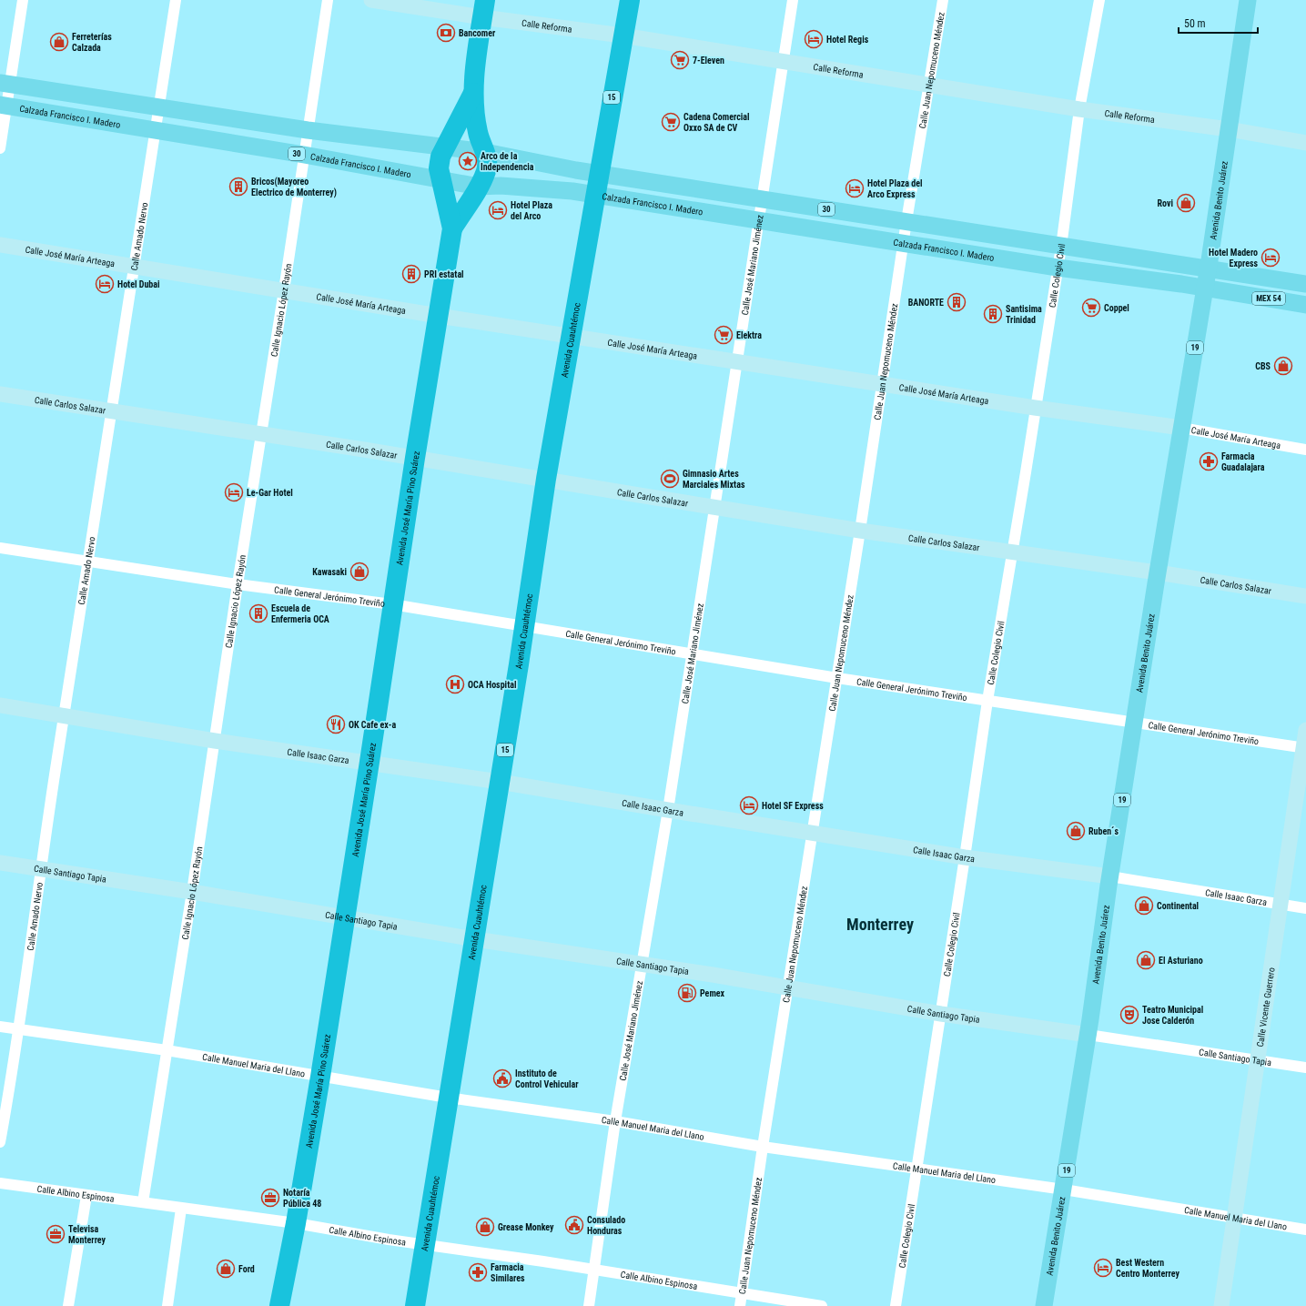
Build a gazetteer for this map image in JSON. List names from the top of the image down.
{
  "streets": {
    "highway": ["15", "Avenida Cuauhtémoc", "Avenida José María Pino Suárez"],
    "main road": [
      "Calzada Francisco I. Madero",
      "30",
      "Avenida Benito Juárez",
      "MEX 54",
      "19"
    ],
    "street": [
      "Calle Reforma",
      "Calle Juan Nepomuceno Méndez",
      "Calle Amado Nervo",
      "Calle José María Arteaga",
      "Calle José Mariano Jiménez",
      "Calle Colegio Civil",
      "Calle Ignacio López Rayón",
      "Calle Carlos Salazar",
      "Calle General Jerónimo Treviño",
      "Calle Isaac Garza",
      "Calle Santiago Tapia",
      "Calle Vicente Guerrero",
      "Calle Manuel Maria del Llano",
      "Calle Albino Espinosa"
    ]
  },
  "crossings": [
    ["Calle Reforma", "Calle Juan Nepomuceno Méndez"],
    ["Calle Reforma", "Avenida Benito Juárez"],
    ["Calle Reforma", "Calle José Mariano Jiménez"],
    ["Calle Reforma", "Calle Colegio Civil"],
    ["Calle Reforma", "Avenida Cuauhtémoc"],
    ["Calle Reforma", "Avenida José María Pino Suárez"],
    ["Calle Juan Nepomuceno Méndez", "Calzada Francisco I. Madero"],
    ["Calle Juan Nepomuceno Méndez", "30"],
    ["Calle Juan Nepomuceno Méndez", "Calle José María Arteaga"],
    ["Calle Juan Nepomuceno Méndez", "Calle Carlos Salazar"],
    ["Calle Juan Nepomuceno Méndez", "Calle General Jerónimo Treviño"],
    ["Calle Juan Nepomuceno Méndez", "Calle Isaac Garza"],
    ["Calle Juan Nepomuceno Méndez", "Calle Santiago Tapia"],
    ["Calle Juan Nepomuceno Méndez", "Calle Manuel Maria del Llano"],
    ["Calle Juan Nepomuceno Méndez", "Calle Albino Espinosa"],
    ["Calzada Francisco I. Madero", "Avenida Benito Juárez"],
    ["Calzada Francisco I. Madero", "Calle Amado Nervo"],
    ["Calzada Francisco I. Madero", "Calle José Mariano Jiménez"],
    ["Calzada Francisco I. Madero", "Calle Colegio Civil"],
    ["Calzada Francisco I. Madero", "Calle Ignacio López Rayón"],
    ["Calzada Francisco I. Madero", "Avenida Cuauhtémoc"],
    ["Calzada Francisco I. Madero", "Avenida José María Pino Suárez"],
    ["30", "Avenida Benito Juárez"],
    ["30", "Calle Amado Nervo"],
    ["30", "Calle José Mariano Jiménez"],
    ["30", "Calle Colegio Civil"],
    ["30", "MEX 54"],
    ["30", "Calle Ignacio López Rayón"],
    ["30", "Avenida Cuauhtémoc"],
    ["30", "Avenida José María Pino Suárez"],
    ["Avenida Benito Juárez", "Calle José María Arteaga"],
    ["Avenida Benito Juárez", "MEX 54"],
    ["Avenida Benito Juárez", "Calle Carlos Salazar"],
    ["Avenida Benito Juárez", "Calle General Jerónimo Treviño"],
    ["Avenida Benito Juárez", "Calle Isaac Garza"],
    ["Avenida Benito Juárez", "Calle Santiago Tapia"],
    ["Avenida Benito Juárez", "Calle Manuel Maria del Llano"],
    ["Calle Amado Nervo", "Calle José María Arteaga"],
    ["Calle Amado Nervo", "Calle Carlos Salazar"],
    ["Calle Amado Nervo", "Calle General Jerónimo Treviño"],
    ["Calle Amado Nervo", "Calle Isaac Garza"],
    ["Calle Amado Nervo", "Calle Santiago Tapia"],
    ["Calle Amado Nervo", "Calle Manuel Maria del Llano"],
    ["Calle José María Arteaga", "Calle José Mariano Jiménez"],
    ["Calle José María Arteaga", "Calle Colegio Civil"],
    ["Calle José María Arteaga", "Calle Ignacio López Rayón"],
    ["Calle José María Arteaga", "Avenida Cuauhtémoc"],
    ["Calle José María Arteaga", "Avenida José María Pino Suárez"],
    ["Calle José Mariano Jiménez", "Calle Carlos Salazar"],
    ["Calle José Mariano Jiménez", "Calle General Jerónimo Treviño"],
    ["Calle José Mariano Jiménez", "Calle Isaac Garza"],
    ["Calle José Mariano Jiménez", "Calle Santiago Tapia"],
    ["Calle José Mariano Jiménez", "Calle Manuel Maria del Llano"],
    ["Calle José Mariano Jiménez", "Calle Albino Espinosa"],
    ["Calle Colegio Civil", "Calle Carlos Salazar"],
    ["Calle Colegio Civil", "Calle General Jerónimo Treviño"],
    ["Calle Colegio Civil", "Calle Isaac Garza"],
    ["Calle Colegio Civil", "Calle Santiago Tapia"],
    ["Calle Colegio Civil", "Calle Manuel Maria del Llano"],
    ["Calle Ignacio López Rayón", "Calle Carlos Salazar"],
    ["Calle Ignacio López Rayón", "Calle General Jerónimo Treviño"],
    ["Calle Ignacio López Rayón", "Calle Isaac Garza"],
    ["Calle Ignacio López Rayón", "Calle Santiago Tapia"],
    ["Calle Ignacio López Rayón", "Calle Manuel Maria del Llano"],
    ["Calle Ignacio López Rayón", "Calle Albino Espinosa"],
    ["Avenida Cuauhtémoc", "Calle Carlos Salazar"],
    ["Avenida Cuauhtémoc", "Calle General Jerónimo Treviño"],
    ["Avenida Cuauhtémoc", "Calle Isaac Garza"],
    ["Avenida Cuauhtémoc", "Calle Santiago Tapia"],
    ["Avenida Cuauhtémoc", "Calle Manuel Maria del Llano"],
    ["Avenida Cuauhtémoc", "Calle Albino Espinosa"],
    ["Calle Carlos Salazar", "Avenida José María Pino Suárez"],
    ["Avenida José María Pino Suárez", "Calle General Jerónimo Treviño"],
    ["Avenida José María Pino Suárez", "Calle Isaac Garza"],
    ["Avenida José María Pino Suárez", "Calle Santiago Tapia"],
    ["Avenida José María Pino Suárez", "Calle Manuel Maria del Llano"],
    ["Avenida José María Pino Suárez", "Calle Albino Espinosa"],
    ["Calle General Jerónimo Treviño", "Calle Vicente Guerrero"],
    ["Calle Isaac Garza", "Calle Vicente Guerrero"],
    ["Calle Santiago Tapia", "Calle Vicente Guerrero"],
    ["Calle Vicente Guerrero", "Calle Manuel Maria del Llano"]
  ],
  "districts": ["Monterrey"],
  "places": {
    "bank": ["Bancomer"],
    "hotel": [
      "Hotel Regis",
      "Hotel Plaza del Arco Express",
      "Hotel Plaza del Arco",
      "Hotel Madero Express",
      "Hotel Dubai",
      "Le-Gar Hotel",
      "Hotel SF Express",
      "Best Western Centro Monterrey"
    ],
    "shop": [
      "Ferreterías Calzada",
      "Rovi",
      "CBS",
      "Kawasaki",
      "Ruben´s",
      "Continental",
      "El Asturiano",
      "Grease Monkey",
      "Ford"
    ],
    "supermarket": [
      "7-Eleven",
      "Cadena Comercial Oxxo SA de CV",
      "Coppel",
      "Elektra"
    ],
    "place": ["Arco de la Independencia"],
    "building": [
      "Bricos(Mayoreo Electrico de Monterrey)",
      "PRI estatal",
      "BANORTE",
      "Santisima Trinidad",
      "Escuela de Enfermeria OCA"
    ],
    "pharmacy": ["Farmacia Guadalajara", "Farmacia Similares"],
    "sports": ["Gimnasio Artes Marciales Mixtas"],
    "hospital": ["OCA Hospital"],
    "restaurant": ["OK Cafe ex-a"],
    "fuel station": ["Pemex"],
    "theatre": ["Teatro Municipal Jose Calderón"],
    "public building": ["Instituto de Control Vehicular", "Consulado Honduras"],
    "office": ["Notaría Pública 48", "Televisa Monterrey"]
  },
  "scale_bar": "50 m"
}
